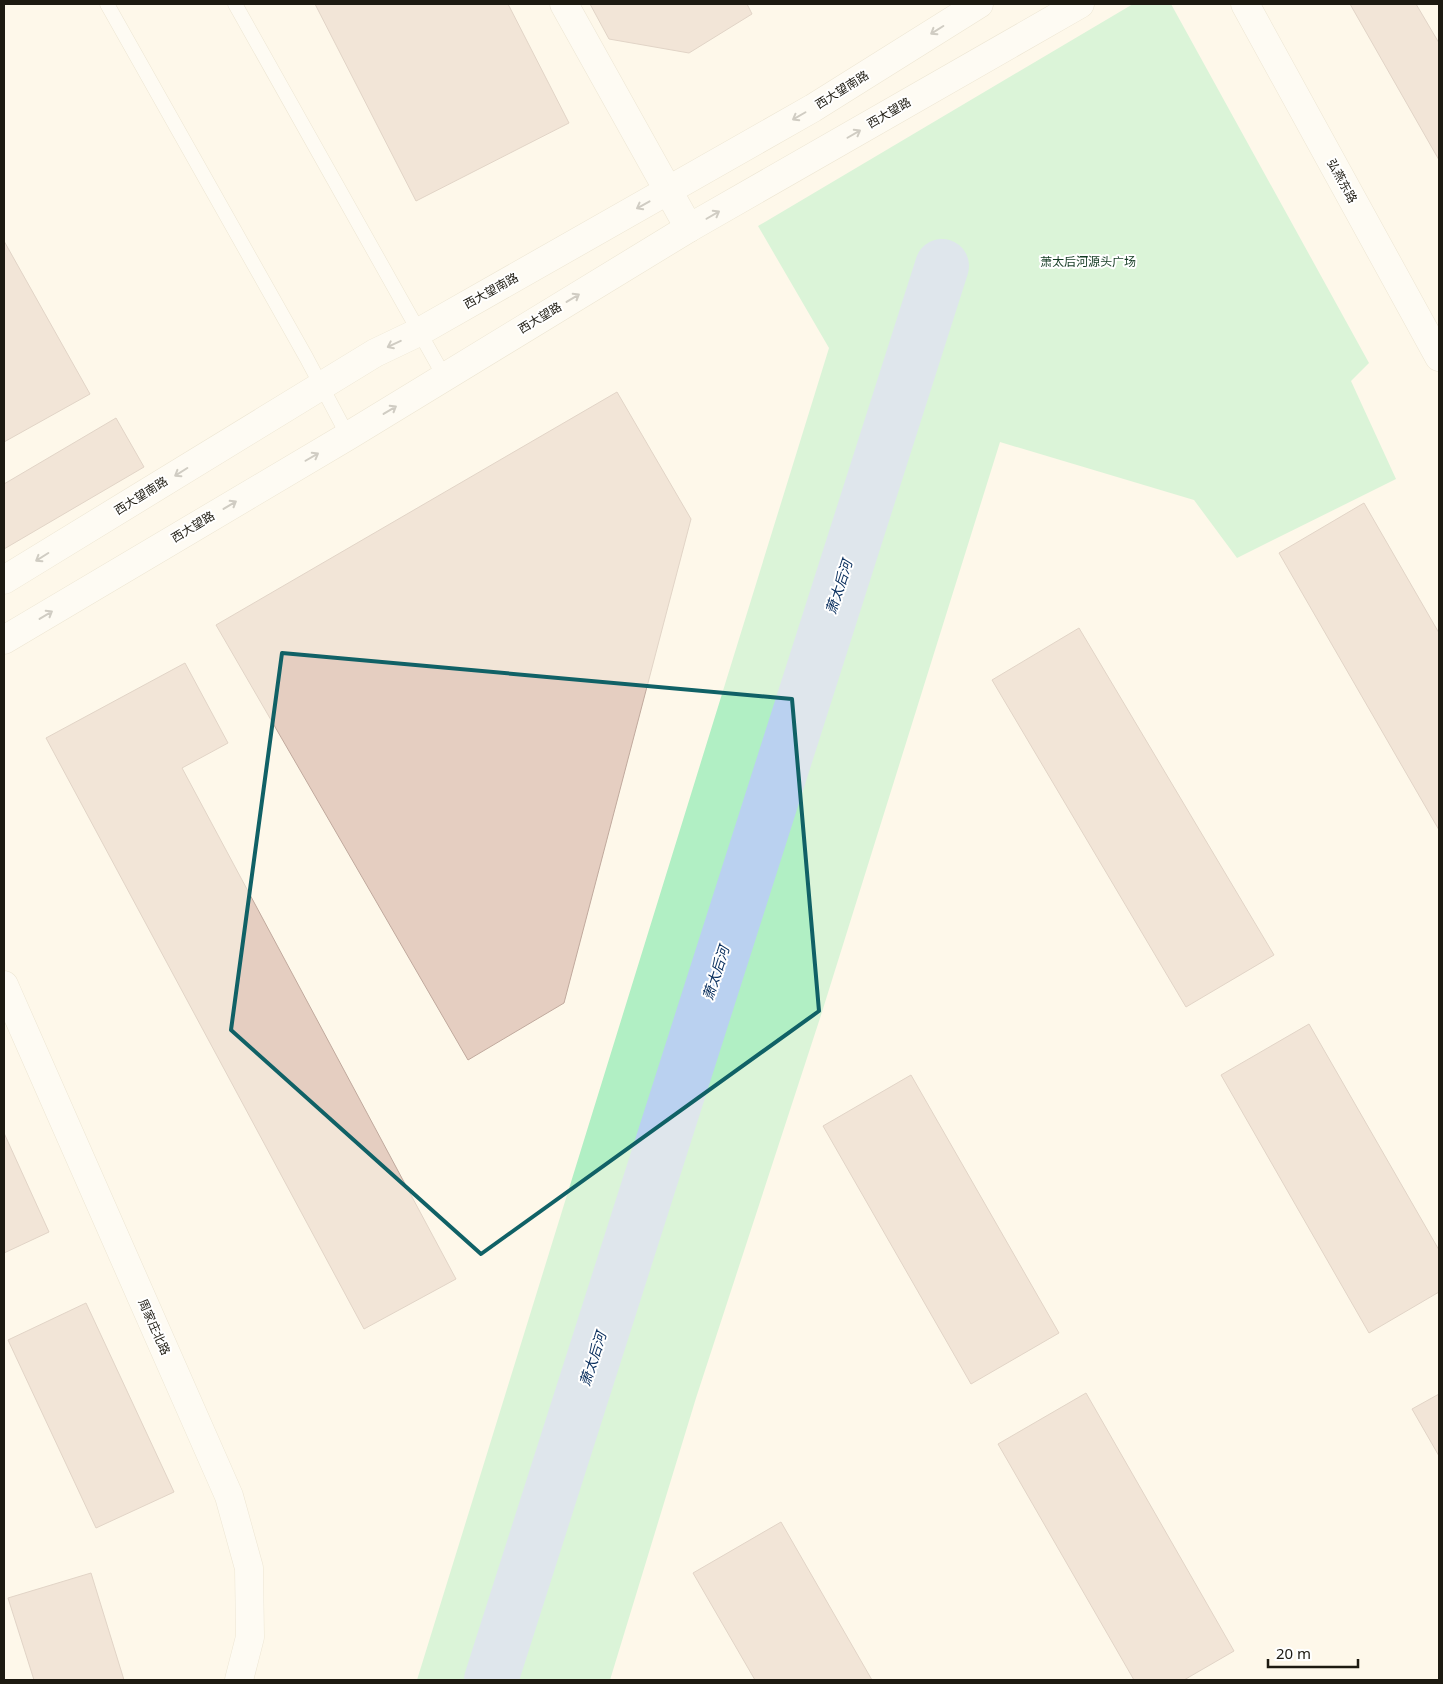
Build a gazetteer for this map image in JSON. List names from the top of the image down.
{
  "streets": {
    "main road": [
      "西大望南路",
      "西大望路",
      "弘燕东路",
      "周家庄北路"
    ]
  },
  "one_way": ["西大望南路", "西大望路"],
  "water": ["萧太后河"],
  "parks": ["萧太后河源头广场"],
  "scale_bar": "20 m"
}
